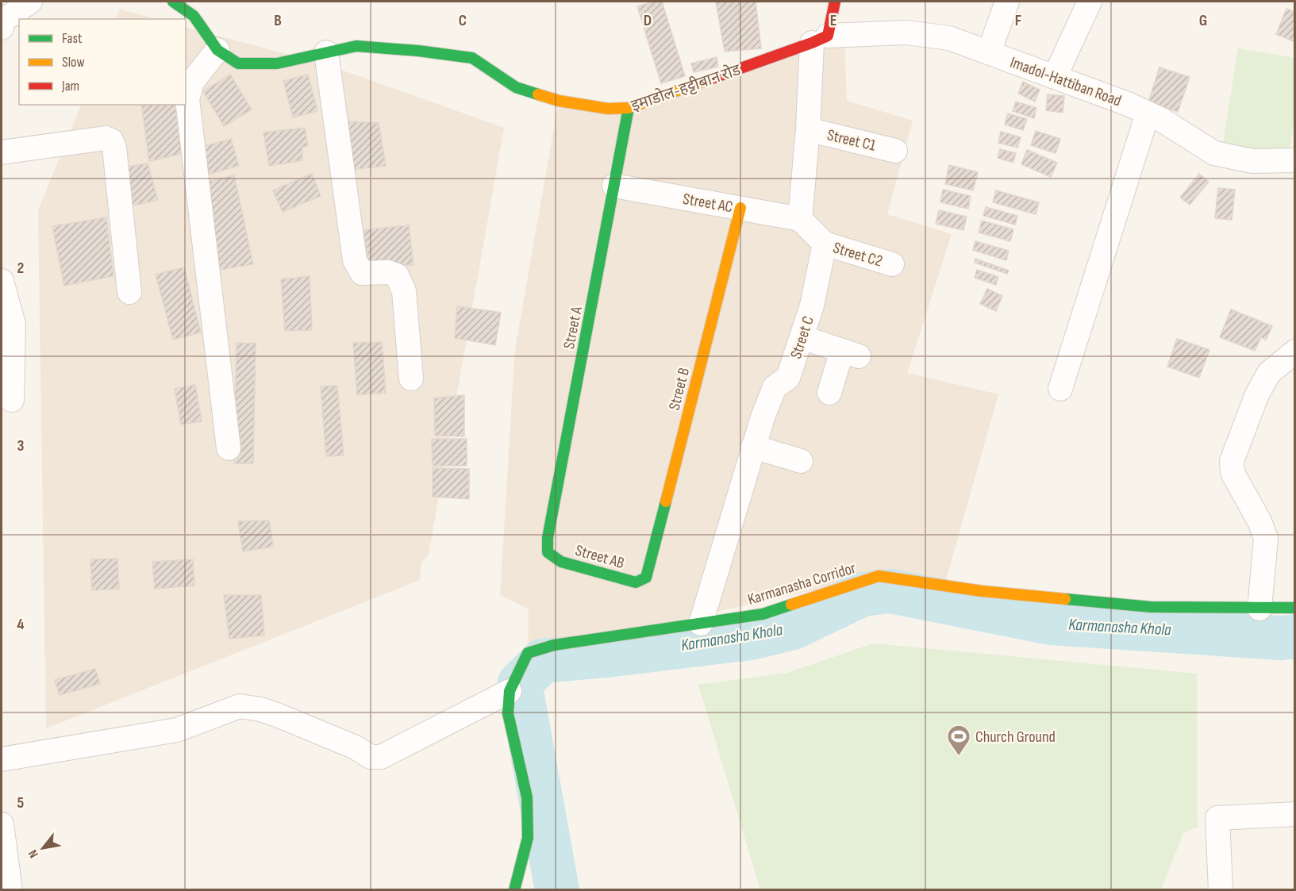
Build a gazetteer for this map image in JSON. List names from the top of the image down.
{
  "streets": {
    "street": [
      "Imadol-Hattiban Road",
      "इमाडोल-हट्टीबान रोड",
      "Street C1",
      "Street AC",
      "Street C2",
      "Street A",
      "Street C",
      "Street B",
      "Street AB",
      "Karmanasha Corridor"
    ]
  },
  "crossings": [
    ["Imadol-Hattiban Road", "इमाडोल-हट्टीबान रोड"],
    ["इमाडोल-हट्टीबान रोड", "Street A"],
    ["Street AC", "Street A"],
    ["Street AC", "Street B"],
    ["Street C2", "Street C"],
    ["Street A", "Street AB"],
    ["Street C", "Karmanasha Corridor"],
    ["Street B", "Street AB"]
  ],
  "water": ["Karmanasha Khola"],
  "places": {
    "sports": ["Church Ground"]
  },
  "legend": ["Fast", "Slow", "Jam"],
  "north": "bottom left",
  "grid": {
    "columns": [
      "B",
      "C",
      "D",
      "E",
      "F",
      "G"
    ],
    "rows": [
      "2",
      "3",
      "4",
      "5"
    ]
  }
}
